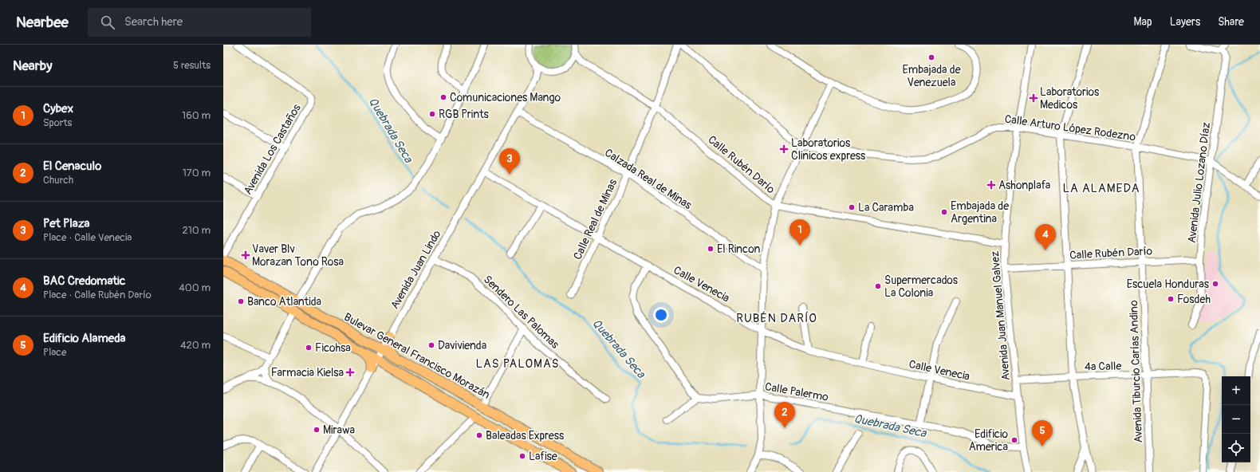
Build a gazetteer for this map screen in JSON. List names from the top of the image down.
{
  "streets": {
    "main road": ["Bulevar General Francisco Morazán"],
    "street": [
      "Calle Arturo López Rodezno",
      "Avenida Los Castaños",
      "Calle Rubén Darío",
      "Calzada Real de Minas",
      "Avenida Julio Lozano Díaz",
      "Calle Real de Minas",
      "Avenida Juan Lindo",
      "Calle Venecia",
      "Sendero Las Palomas",
      "Avenida Juan Manuel Galvez",
      "4a Calle",
      "Avenida Tiburcio Carías Andino",
      "Calle Palermo"
    ]
  },
  "crossings": [
    ["Calle Arturo López Rodezno", "Avenida Julio Lozano Díaz"],
    ["Calle Arturo López Rodezno", "Avenida Juan Manuel Galvez"],
    ["Calle Arturo López Rodezno", "Avenida Tiburcio Carías Andino"],
    ["Calle Rubén Darío", "Avenida Julio Lozano Díaz"],
    ["Calle Rubén Darío", "Calle Real de Minas"],
    ["Calle Rubén Darío", "Avenida Juan Manuel Galvez"],
    ["Calle Rubén Darío", "Avenida Tiburcio Carías Andino"],
    ["Calzada Real de Minas", "Calle Real de Minas"],
    ["Calzada Real de Minas", "Avenida Juan Lindo"],
    ["Calle Real de Minas", "Calle Venecia"],
    ["Avenida Juan Lindo", "Calle Venecia"],
    ["Avenida Juan Lindo", "Sendero Las Palomas"],
    ["Avenida Juan Lindo", "Bulevar General Francisco Morazán"],
    ["Calle Venecia", "Avenida Juan Manuel Galvez"],
    ["Avenida Juan Manuel Galvez", "4a Calle"],
    ["Avenida Juan Manuel Galvez", "Calle Palermo"],
    ["4a Calle", "Avenida Tiburcio Carías Andino"]
  ],
  "districts": ["LA ALAMEDA", "RUBÉN DARÍO", "LAS PALOMAS"],
  "water": ["Quebrada Seca"],
  "places": {
    "other": [
      "Embajada de Venezuela",
      "Comunicaciones Mango",
      "RGB Prints",
      "La Caramba",
      "Embajada de Argentina",
      "El Rincon",
      "Escuela Honduras",
      "Supermercados La Colonia",
      "Fosdeh",
      "Banco Atlantida",
      "Davivienda",
      "Ficohsa",
      "Mirawa",
      "Baleadas Express",
      "Edificio America",
      "Lafise"
    ],
    "health": [
      "Laboratorios Medicos",
      "Laboratorios Clinicos express",
      "Ashonplafa",
      "Vaver Blv Morazan Tono Rosa",
      "Farmacia Kielsa"
    ]
  },
  "page": {
    "header": "Nearbee",
    "search": "Search here",
    "nav": ["Map", "Layers", "Share"],
    "heading": ["Nearby", "5 results"],
    "list": [
      {
        "mark": "1",
        "name": "Cybex",
        "note": "Sports",
        "value": "160 m"
      },
      {
        "mark": "2",
        "name": "El Cenaculo",
        "note": "Church",
        "value": "170 m"
      },
      {
        "mark": "3",
        "name": "Pet Plaza",
        "note": "Place · Calle Venecia",
        "value": "210 m"
      },
      {
        "mark": "4",
        "name": "BAC Credomatic",
        "note": "Place · Calle Rubén Darío",
        "value": "400 m"
      },
      {
        "mark": "5",
        "name": "Edificio Alameda",
        "note": "Place",
        "value": "420 m"
      }
    ],
    "pins": [
      "3",
      "1",
      "4",
      "2",
      "5"
    ],
    "map_buttons": ["+", "−"]
  }
}
